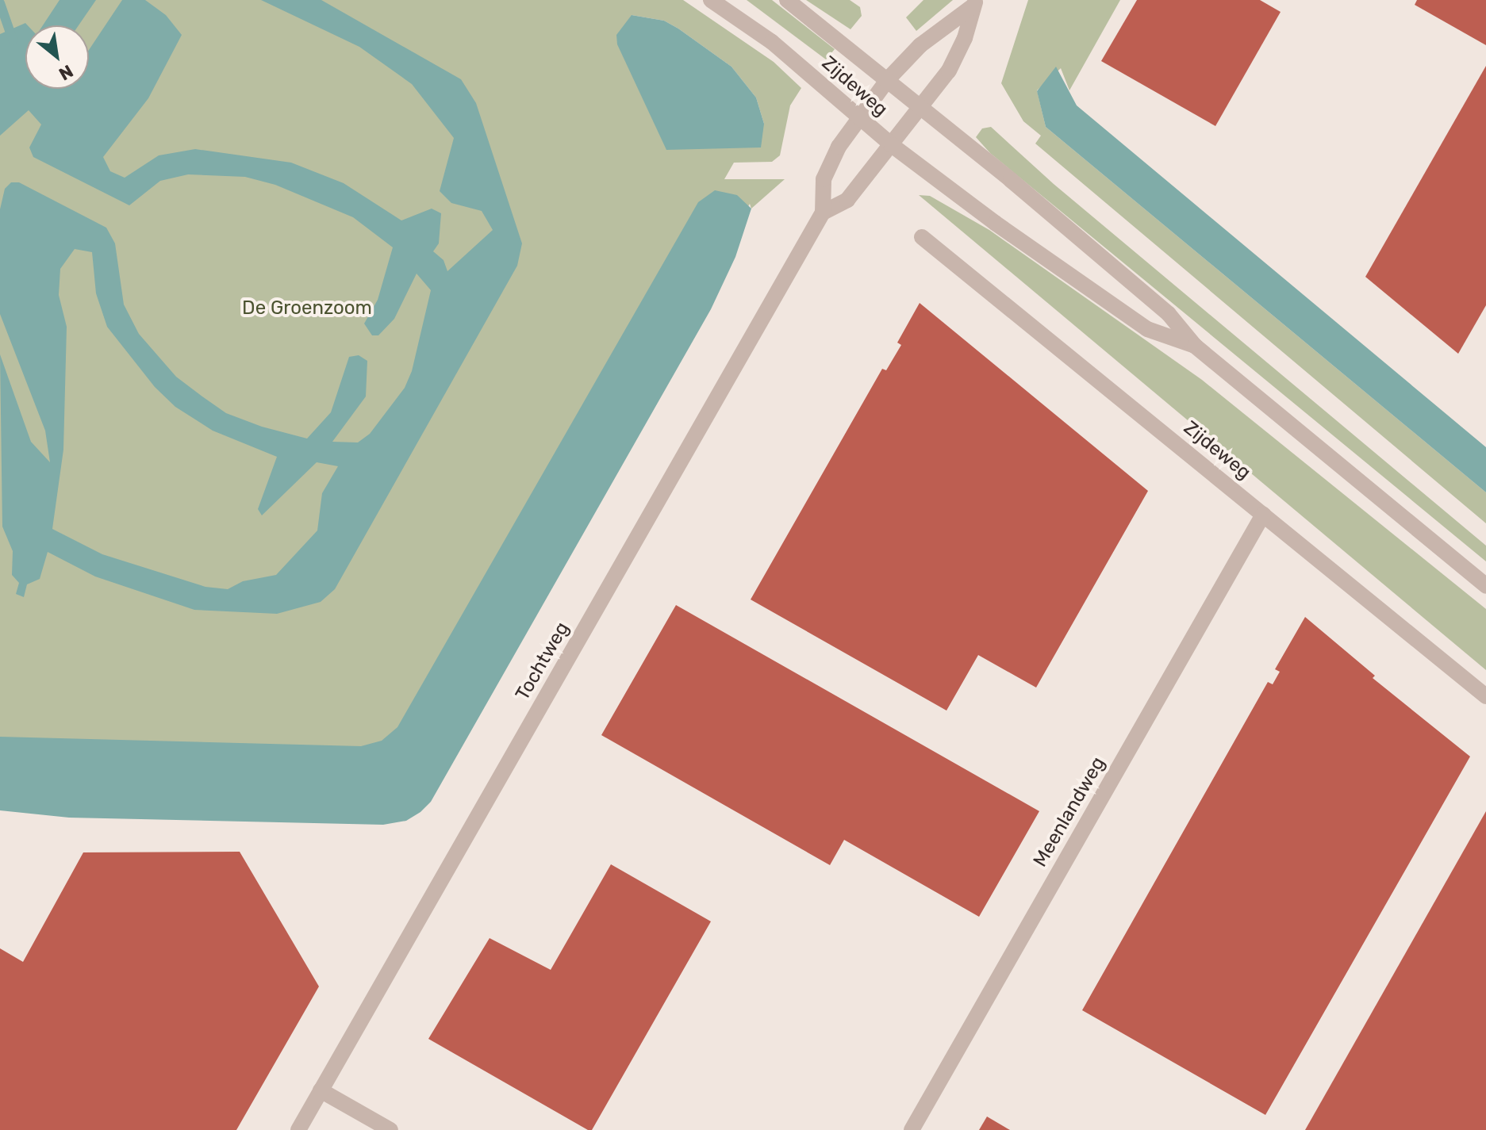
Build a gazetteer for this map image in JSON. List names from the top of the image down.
{
  "streets": {
    "street": ["Zijdeweg", "Tochtweg", "Meenlandweg"]
  },
  "crossings": [
    ["Zijdeweg", "Tochtweg"],
    ["Zijdeweg", "Meenlandweg"]
  ],
  "parks": ["De Groenzoom"],
  "north": "bottom right"
}
